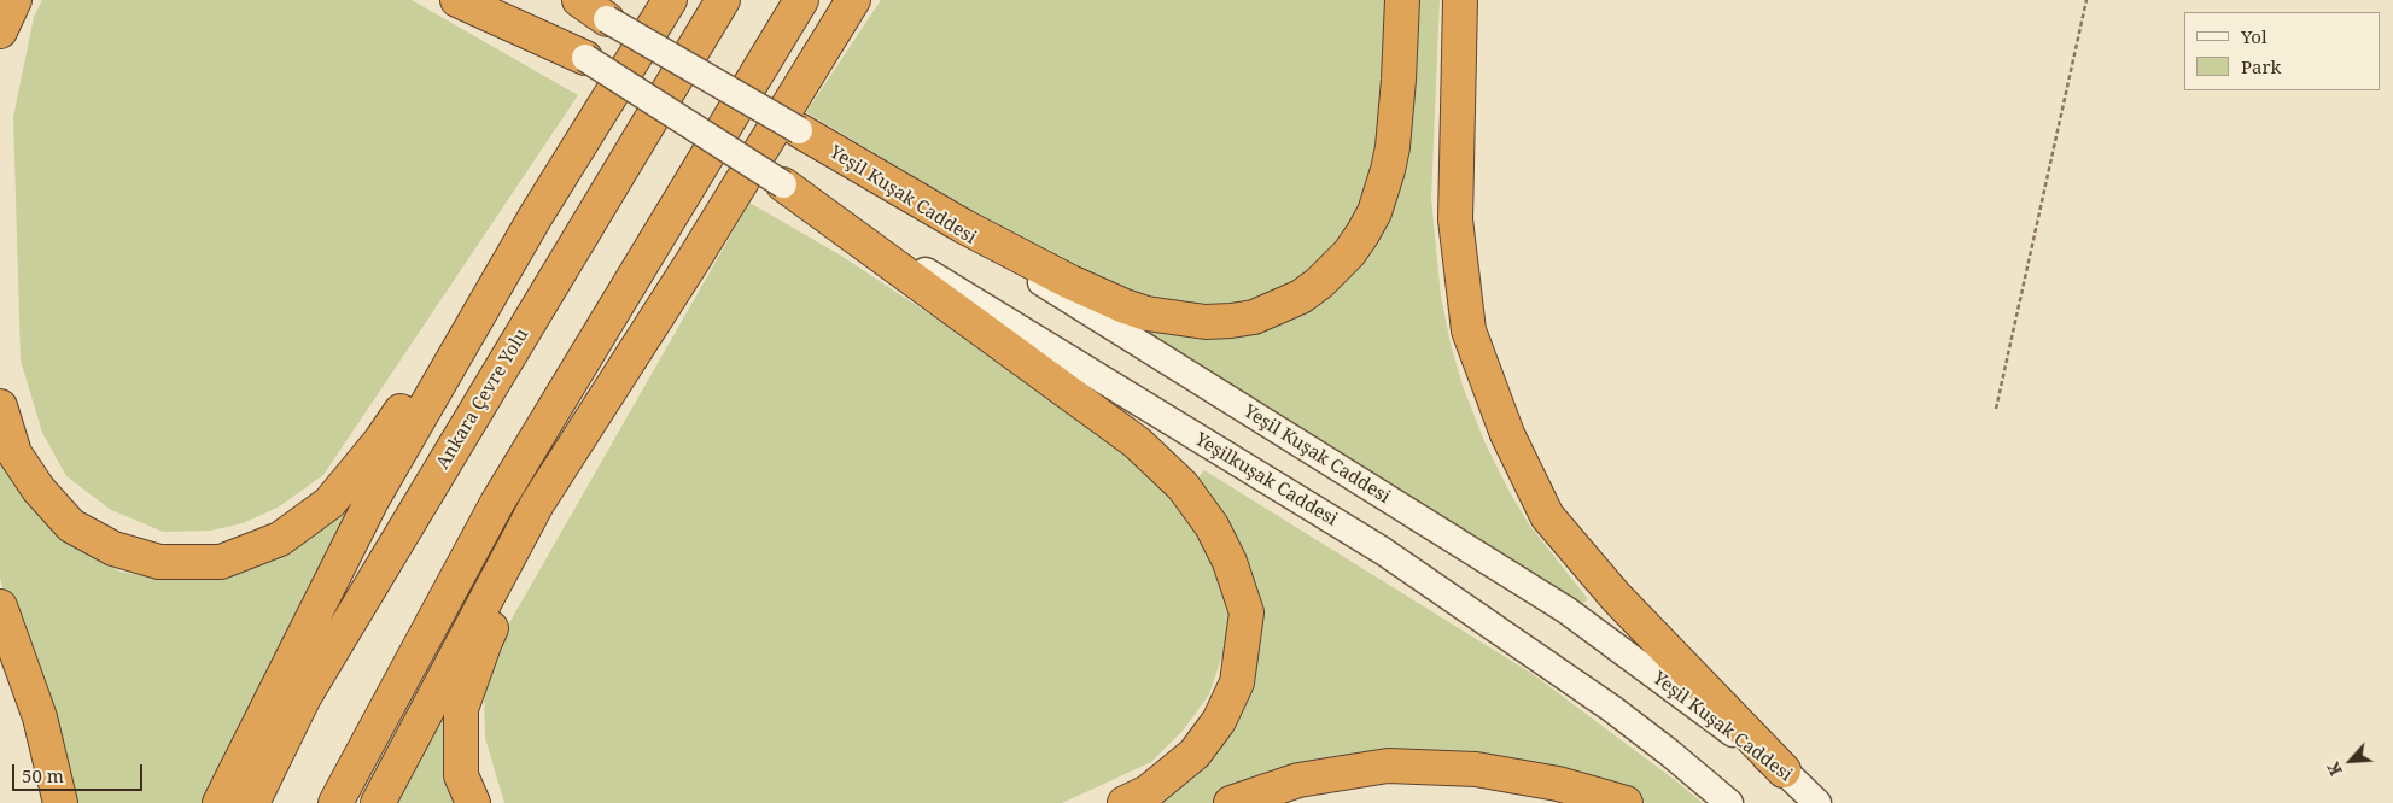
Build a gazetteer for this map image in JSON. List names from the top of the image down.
{
  "streets": {
    "highway": ["Ankara Çevre Yolu"],
    "main road": ["Yeşil Kuşak Caddesi", "Yeşilkuşak Caddesi"]
  },
  "legend": ["Yol", "Park"],
  "scale_bar": "50 m",
  "north": "bottom left"
}
